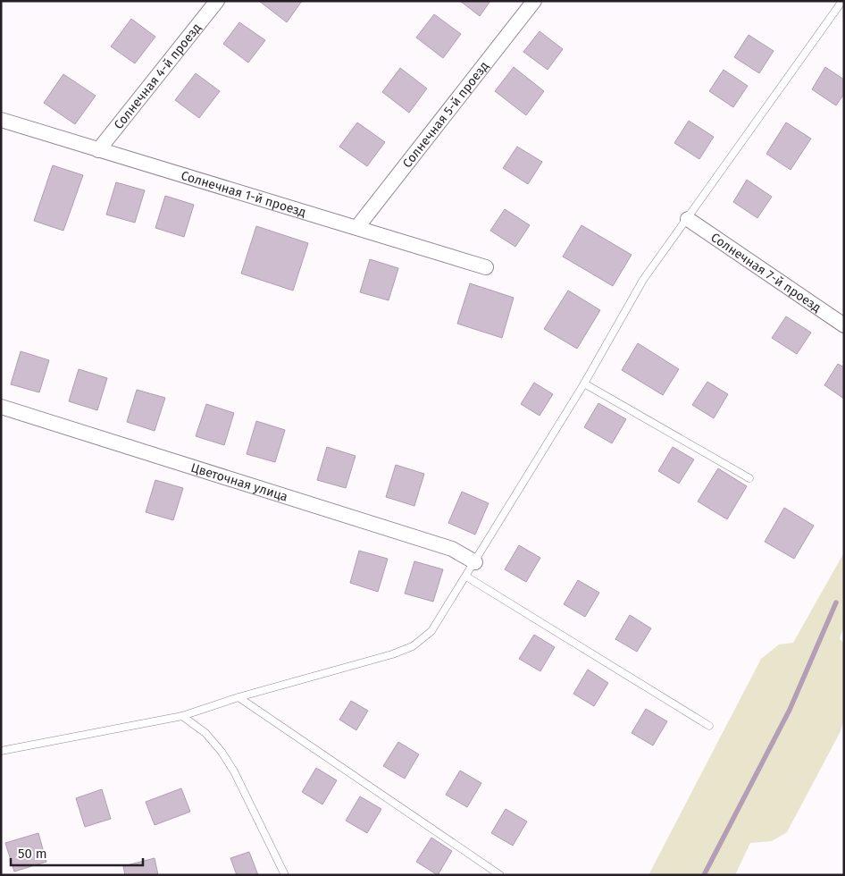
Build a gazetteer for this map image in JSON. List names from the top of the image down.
{
  "streets": {
    "street": [
      "Солнечная 4-й проезд",
      "Солнечная 5-й проезд",
      "Солнечная 1-й проезд",
      "Солнечная 7-й проезд",
      "Цветочная улица"
    ]
  },
  "crossings": [
    ["Солнечная 4-й проезд", "Солнечная 1-й проезд"],
    ["Солнечная 5-й проезд", "Солнечная 1-й проезд"]
  ],
  "scale_bar": "50 m"
}
